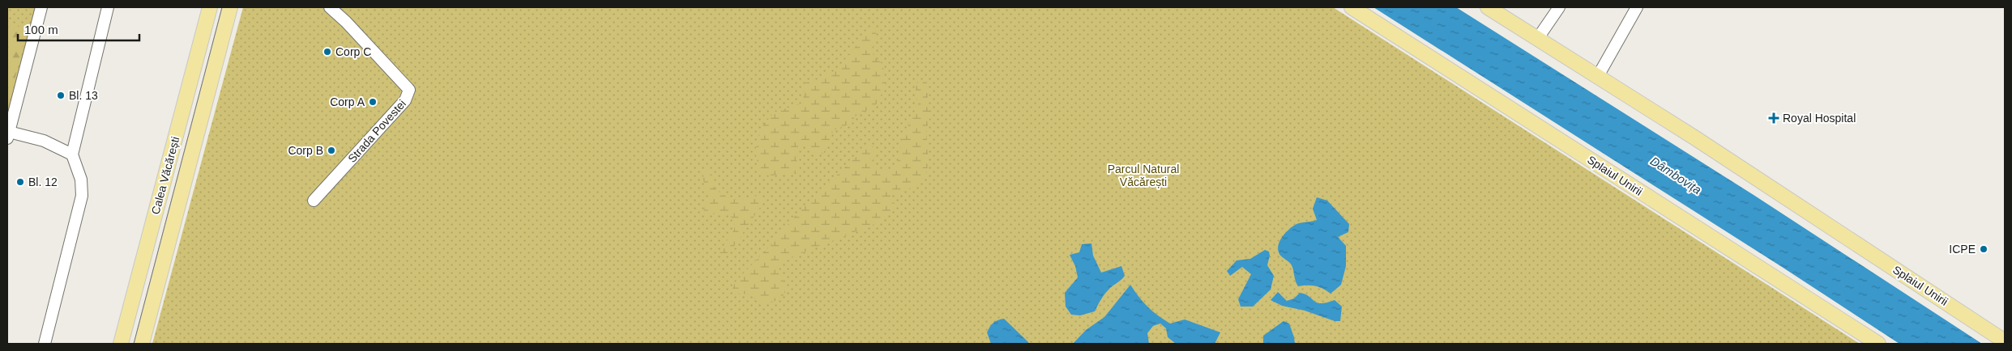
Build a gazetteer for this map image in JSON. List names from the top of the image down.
{
  "streets": {
    "main road": ["Calea Văcărești", "Splaiul Unirii"],
    "street": ["Strada Povestei"]
  },
  "water": ["Dâmbovița"],
  "parks": ["Parcul Natural Văcărești"],
  "places": {
    "other": [
      "Corp C",
      "Bl. 13",
      "Corp A",
      "Corp B",
      "Bl. 12",
      "ICPE"
    ],
    "health": ["Royal Hospital"]
  },
  "scale_bar": "100 m"
}
